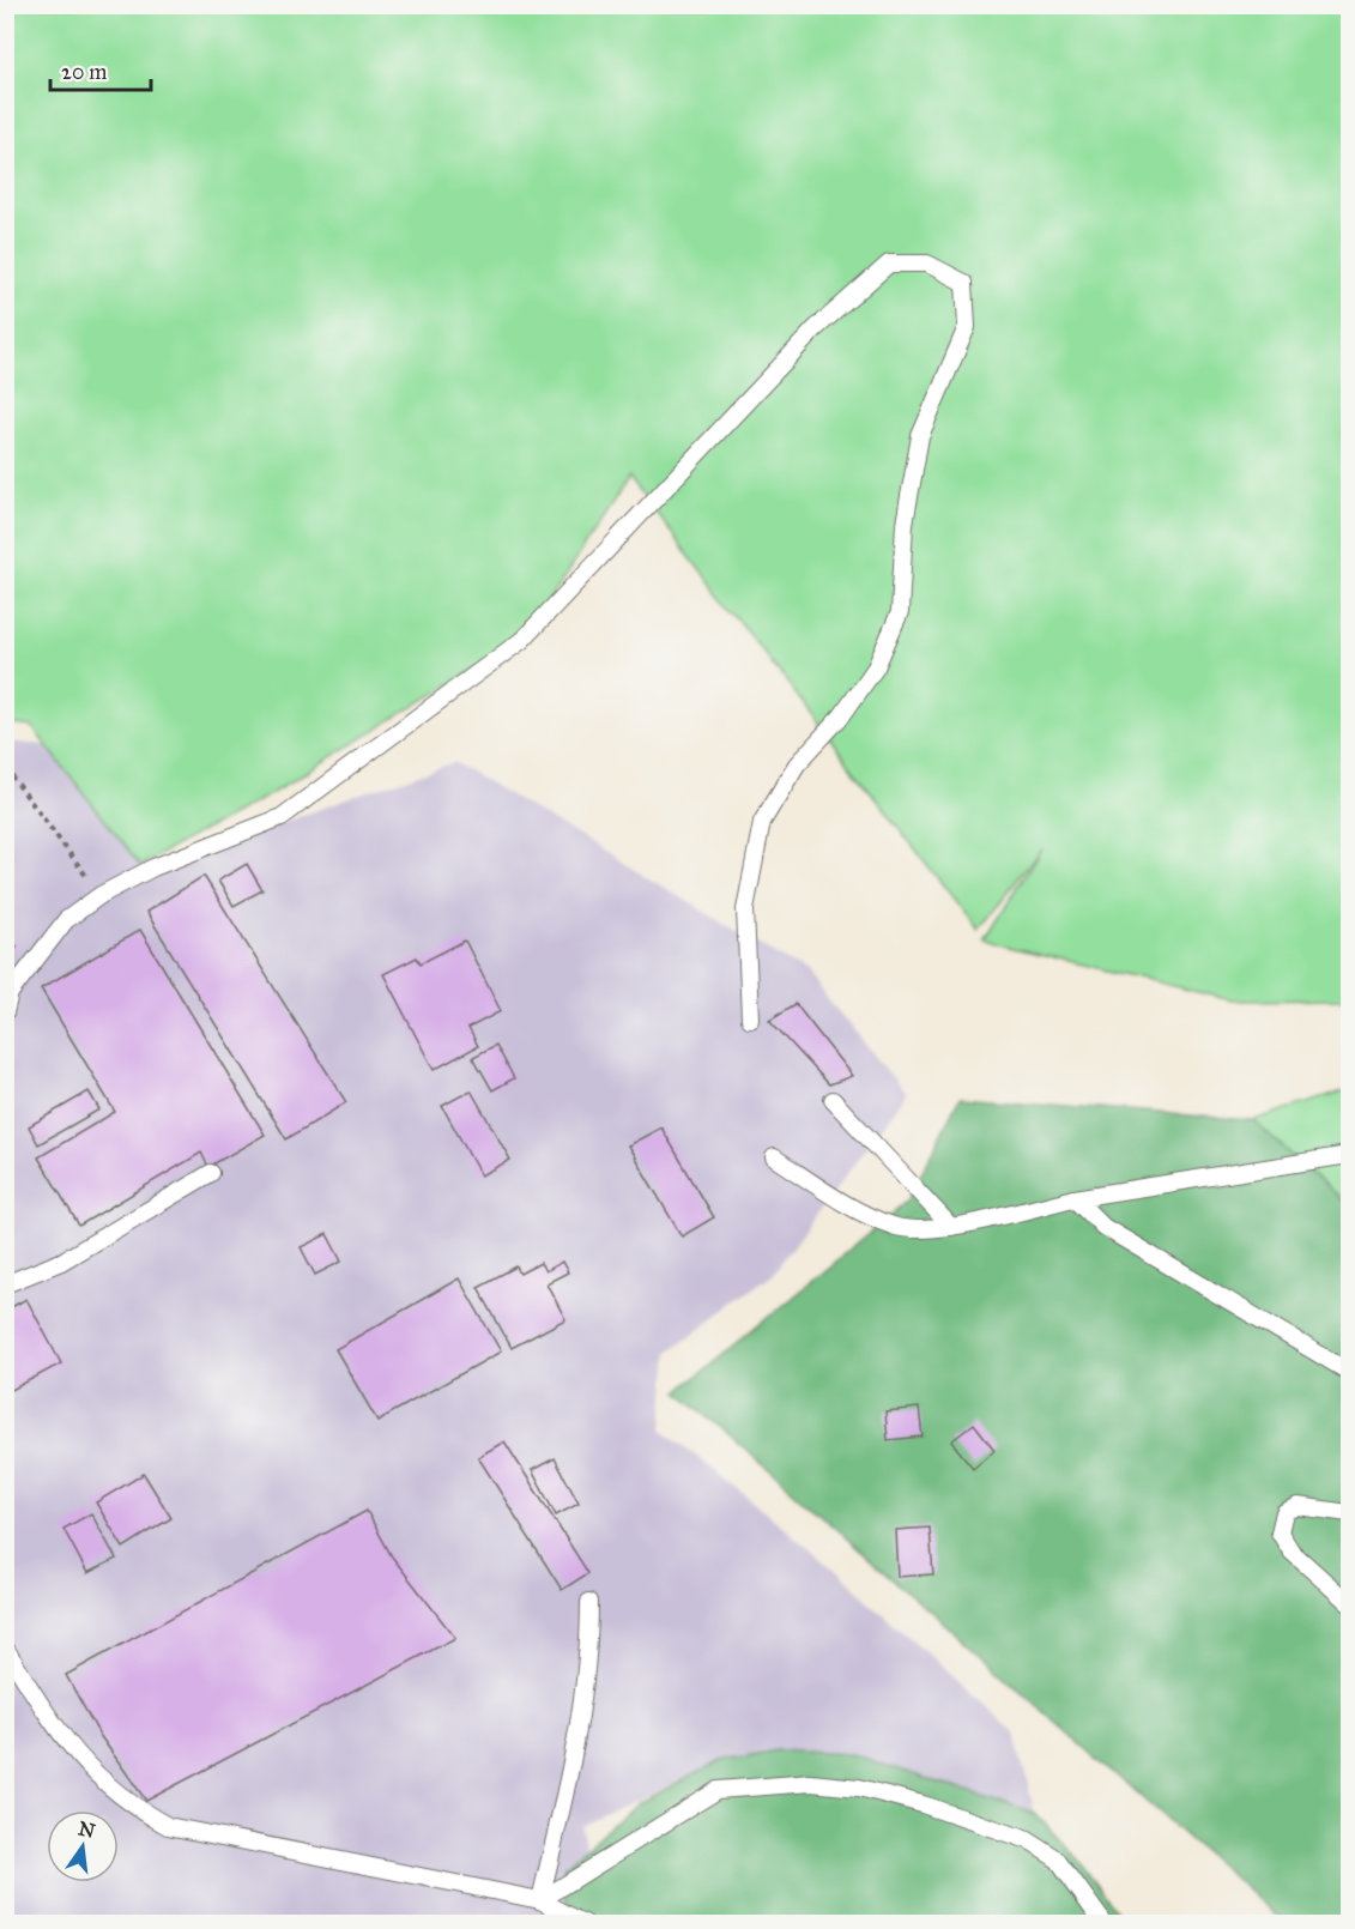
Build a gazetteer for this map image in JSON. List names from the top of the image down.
{
  "scale_bar": "20 m",
  "north": "top"
}
